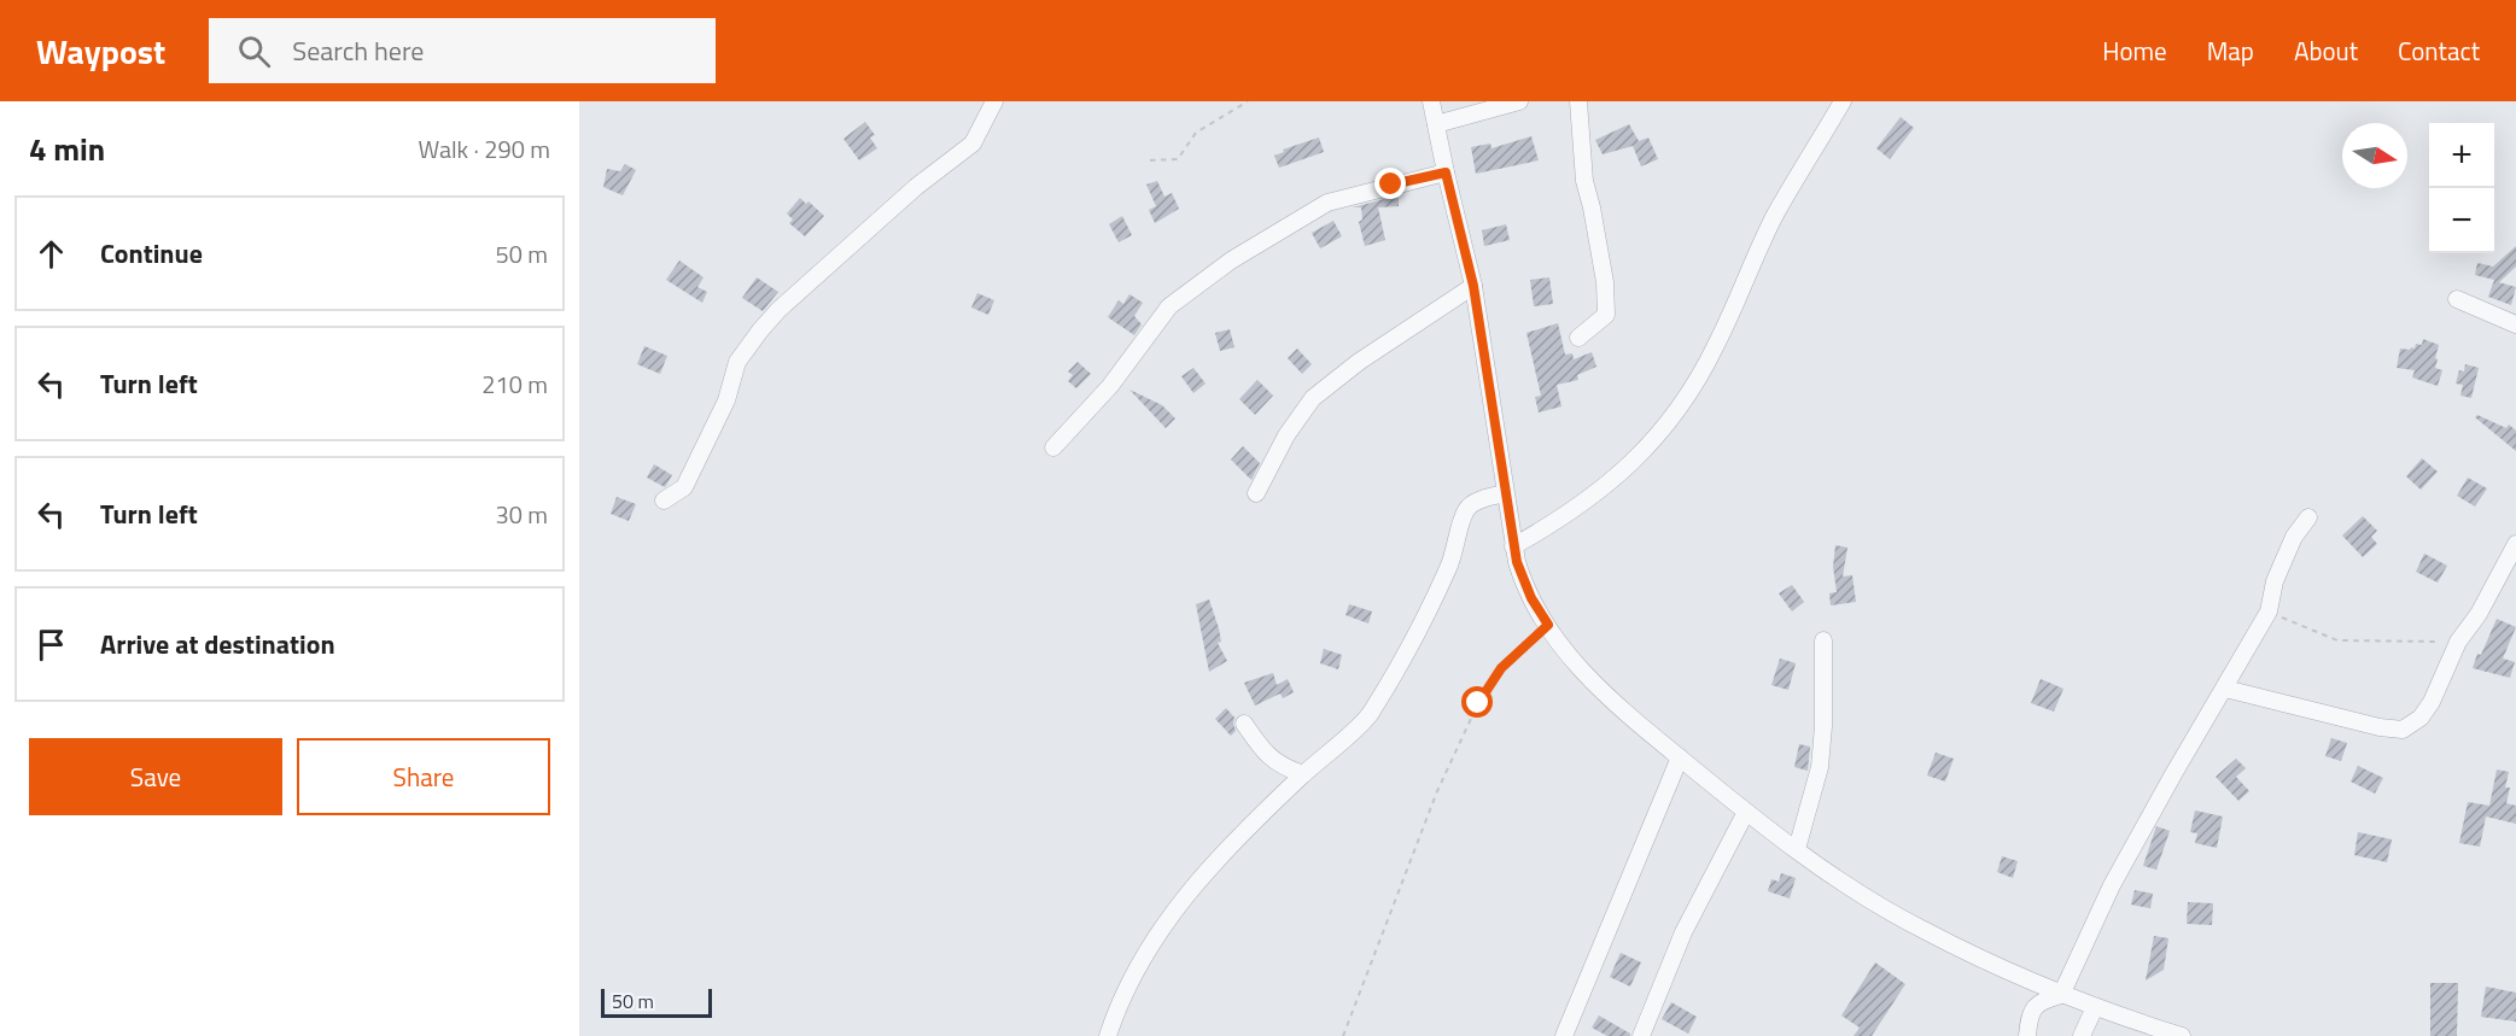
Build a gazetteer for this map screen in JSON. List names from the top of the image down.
{
  "scale_bar": "50 m",
  "north": "right",
  "page": {
    "header": "Waypost",
    "search": "Search here",
    "nav": [
      "Home",
      "Map",
      "About",
      "Contact"
    ],
    "heading": ["4 min", "Walk · 290 m"],
    "map_buttons": ["+", "−"],
    "list": [
      ["Continue", "50 m"],
      ["Turn left", "210 m"],
      ["Turn left", "30 m"],
      "Arrive at destination"
    ],
    "buttons": ["Save", "Share"],
    "scale": "50 m"
  }
}
